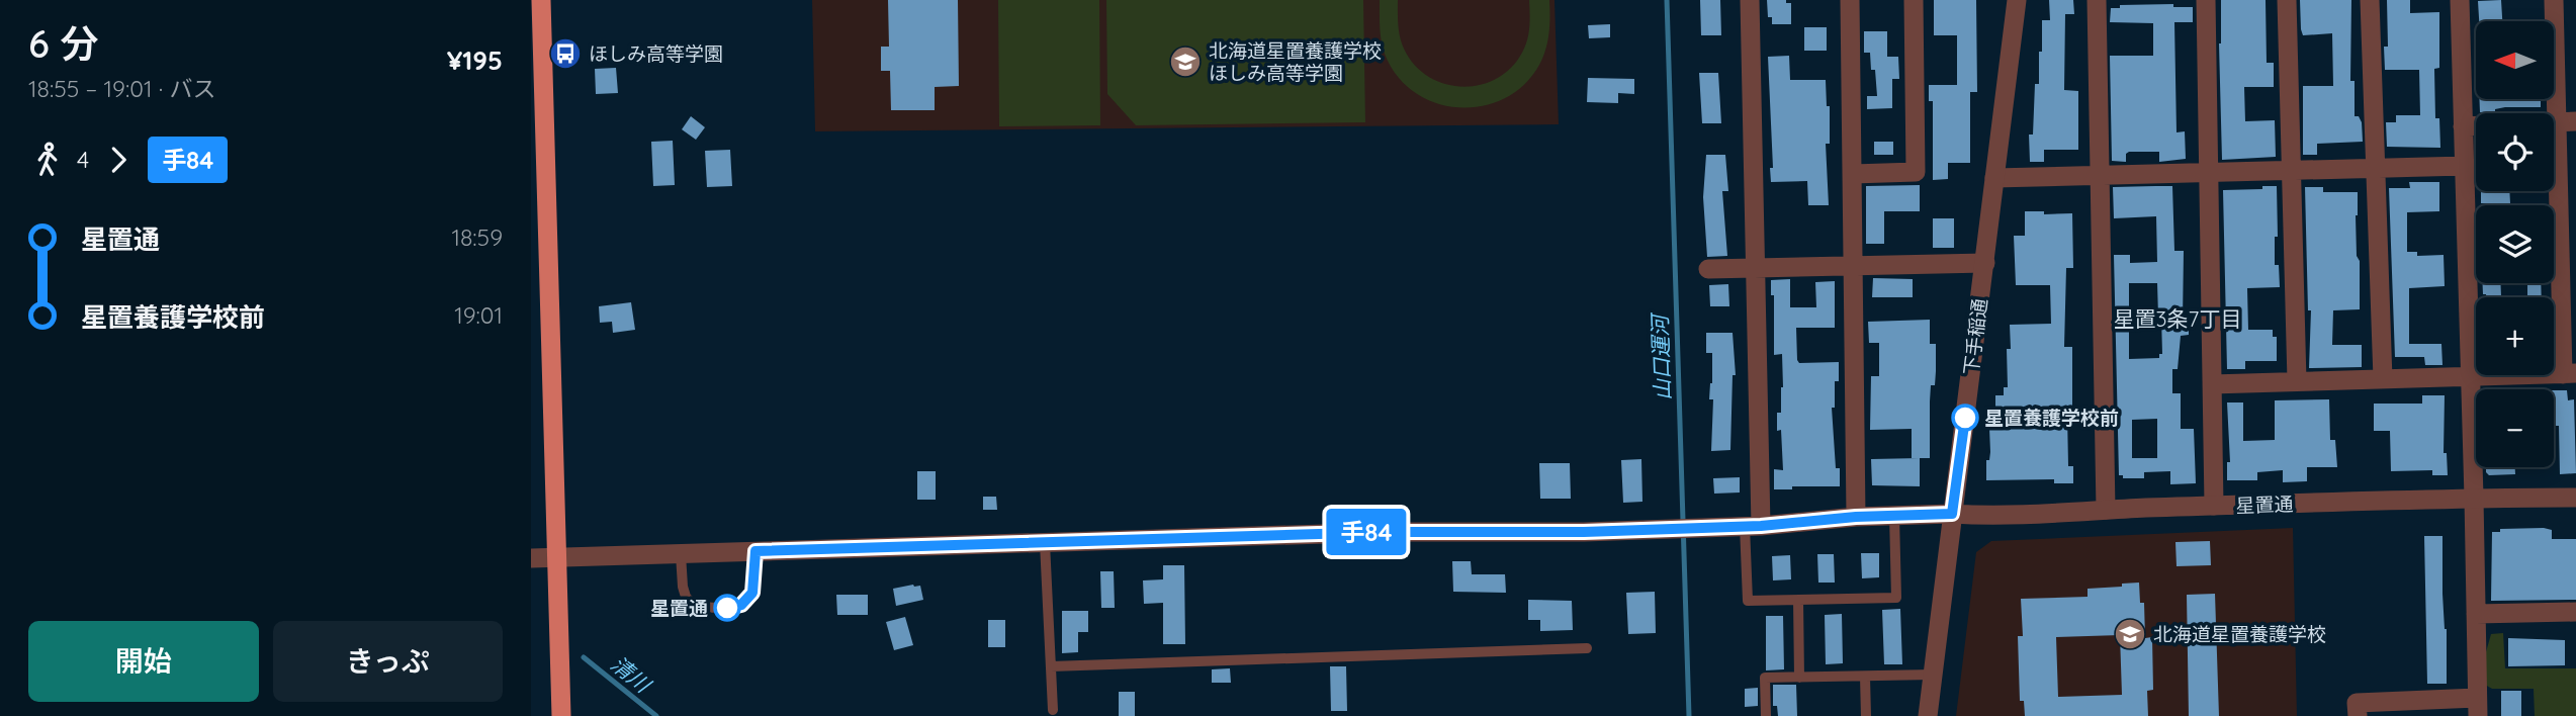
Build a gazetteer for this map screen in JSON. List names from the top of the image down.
{
  "streets": {
    "street": ["下手稲通", "星置通"]
  },
  "crossings": [
    ["下手稲通", "星置通"]
  ],
  "districts": ["星置3条7丁目"],
  "water": ["山口運河", "清川"],
  "places": {
    "bus stop": ["ほしみ高等学園"],
    "school or university": ["北海道星置養護学校 ほしみ高等学園", "北海道星置養護学校"],
    "other": ["星置養護学校前", "星置通"]
  },
  "lines": ["bus line 手84"],
  "north": "left",
  "page": {
    "heading": ["6 分", "18:55 – 19:01 · バス", "¥195"],
    "on_map": "手84",
    "map_buttons": ["+", "−"],
    "legs": ["4", "手84"],
    "list": [
      {
        "name": "星置通",
        "value": "18:59"
      },
      {
        "name": "星置養護学校前",
        "value": "19:01"
      }
    ],
    "buttons": ["開始", "きっぷ"]
  }
}
